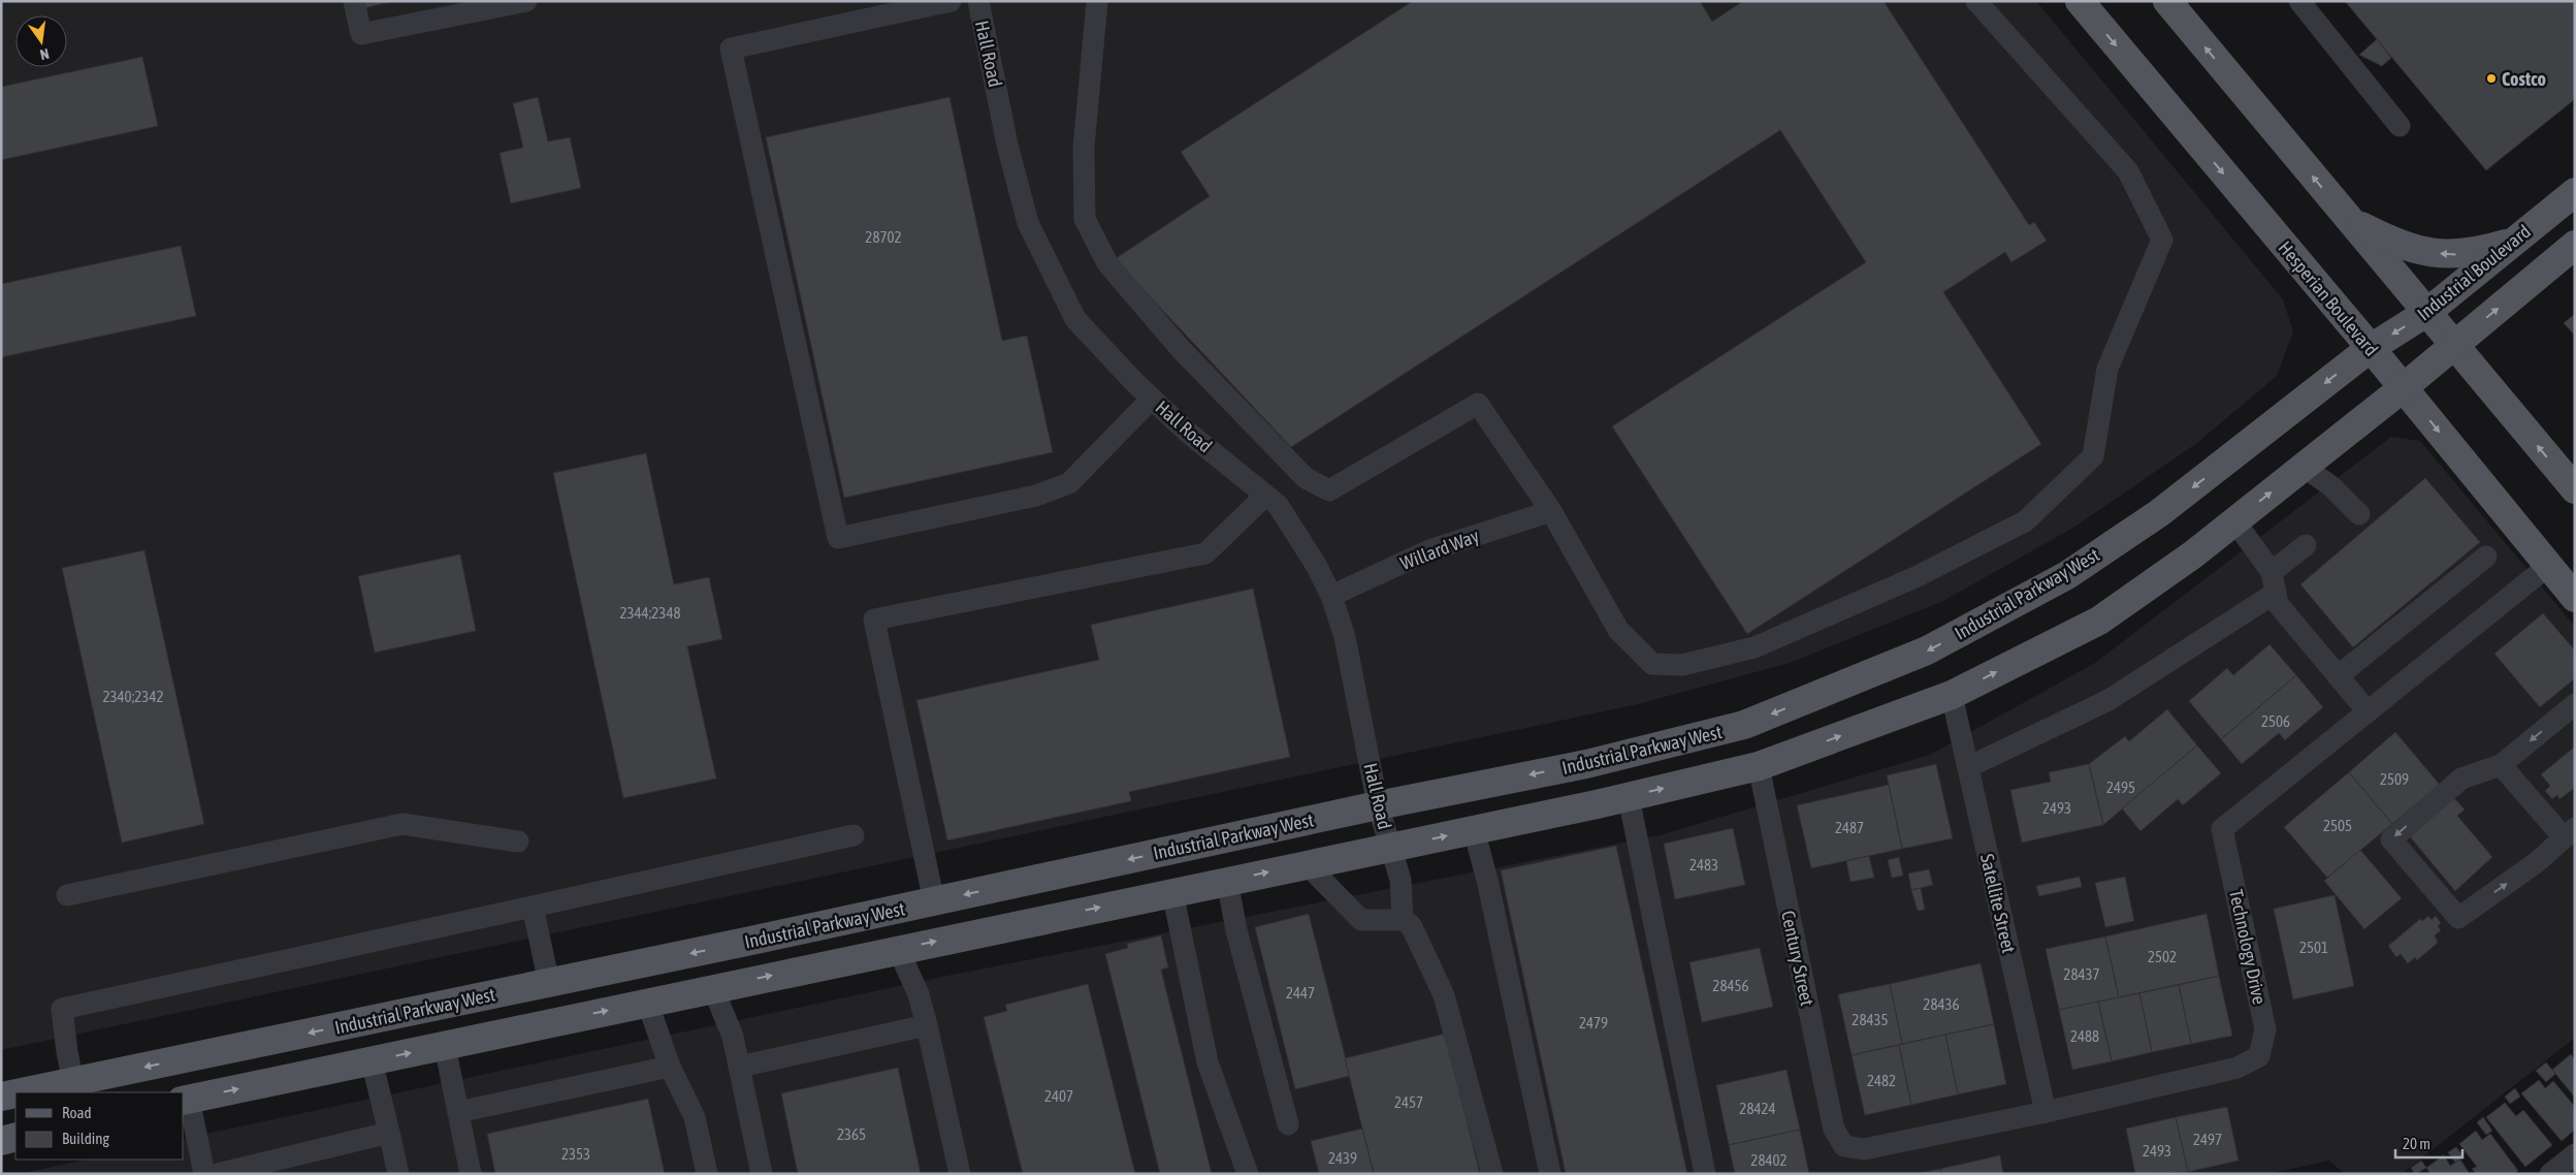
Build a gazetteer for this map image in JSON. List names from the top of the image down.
{
  "streets": {
    "main road": ["Industrial Boulevard", "Hesperian Boulevard", "Industrial Parkway West"],
    "street": [
      "Hall Road",
      "Willard Way",
      "Satellite Street",
      "Technology Drive",
      "Century Street"
    ]
  },
  "crossings": [
    ["Hall Road", "Willard Way"],
    ["Hall Road", "Industrial Parkway West"],
    ["Industrial Boulevard", "Hesperian Boulevard"],
    ["Industrial Boulevard", "Industrial Parkway West"],
    ["Hesperian Boulevard", "Industrial Parkway West"],
    ["Hesperian Boulevard", "Technology Drive"],
    ["Industrial Parkway West", "Satellite Street"],
    ["Industrial Parkway West", "Century Street"],
    ["Satellite Street", "Technology Drive"],
    ["Technology Drive", "Century Street"]
  ],
  "places": ["Costco"],
  "house_numbers": [
    "28702",
    "2344;2348",
    "2340;2342",
    "2506",
    "2509",
    "2495",
    "2493",
    "2505",
    "2487",
    "2483",
    "2501",
    "2502",
    "28437",
    "28456",
    "2447",
    "28436",
    "28435",
    "2479",
    "2488",
    "2482",
    "2407",
    "2457",
    "28424",
    "2365",
    "2497",
    "2493",
    "2353",
    "2439",
    "28402"
  ],
  "legend": ["Road", "Building"],
  "scale_bar": "20 m",
  "north": "bottom"
}
